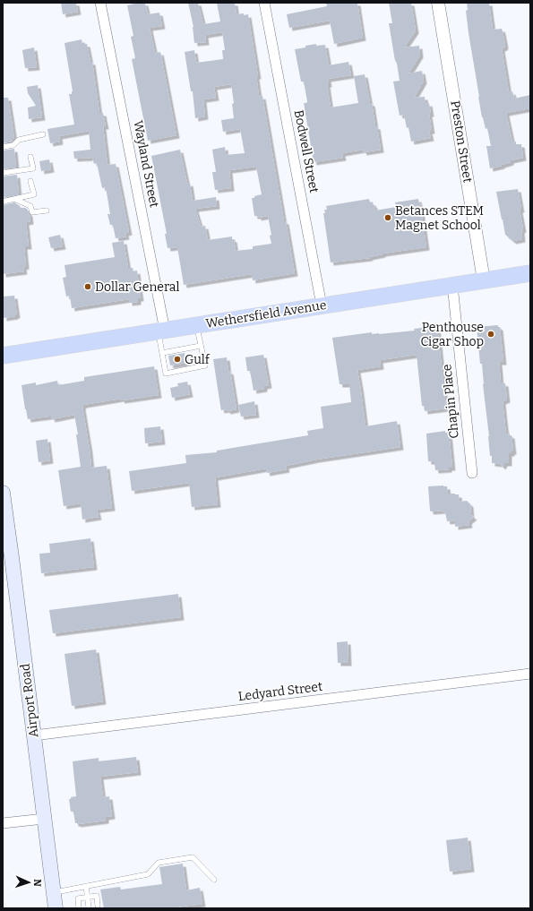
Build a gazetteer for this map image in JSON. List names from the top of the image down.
{
  "streets": {
    "main road": ["Wethersfield Avenue", "Airport Road"],
    "street": [
      "Preston Street",
      "Bodwell Street",
      "Wayland Street",
      "Chapin Place",
      "Ledyard Street"
    ]
  },
  "crossings": [
    ["Preston Street", "Wethersfield Avenue"],
    ["Bodwell Street", "Wethersfield Avenue"],
    ["Wayland Street", "Wethersfield Avenue"],
    ["Wethersfield Avenue", "Chapin Place"],
    ["Ledyard Street", "Airport Road"]
  ],
  "places": [
    "Betances STEM Magnet School",
    "Dollar General",
    "Penthouse Cigar Shop",
    "Gulf"
  ],
  "north": "right"
}
